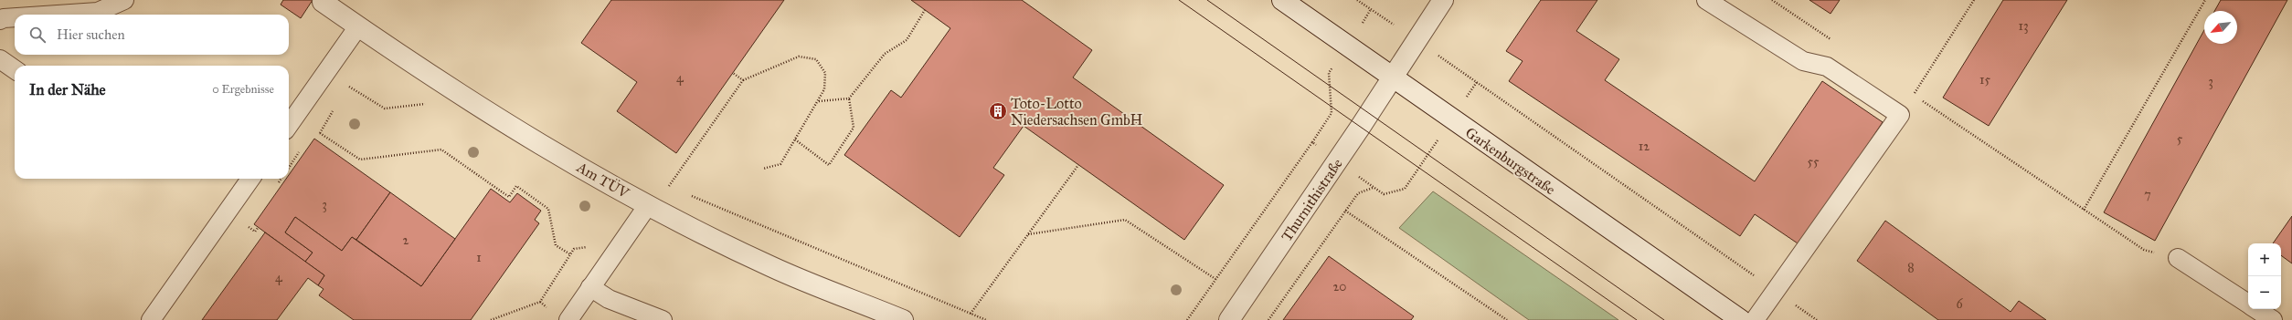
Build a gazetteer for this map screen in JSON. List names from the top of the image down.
{
  "streets": {
    "street": ["Garkenburgstraße", "Am TÜV", "Thurnithistraße"]
  },
  "crossings": [
    ["Garkenburgstraße", "Thurnithistraße"]
  ],
  "places": {
    "building": ["Toto-Lotto Niedersachsen GmbH"]
  },
  "house_numbers": [
    "13",
    "4",
    "15",
    "3",
    "5",
    "12",
    "55",
    "7",
    "3",
    "2",
    "1",
    "8",
    "4",
    "20",
    "6"
  ],
  "north": "bottom left",
  "page": {
    "search": "Hier suchen",
    "heading": ["In der Nähe", "0 Ergebnisse"],
    "map_buttons": ["+", "−"]
  }
}
